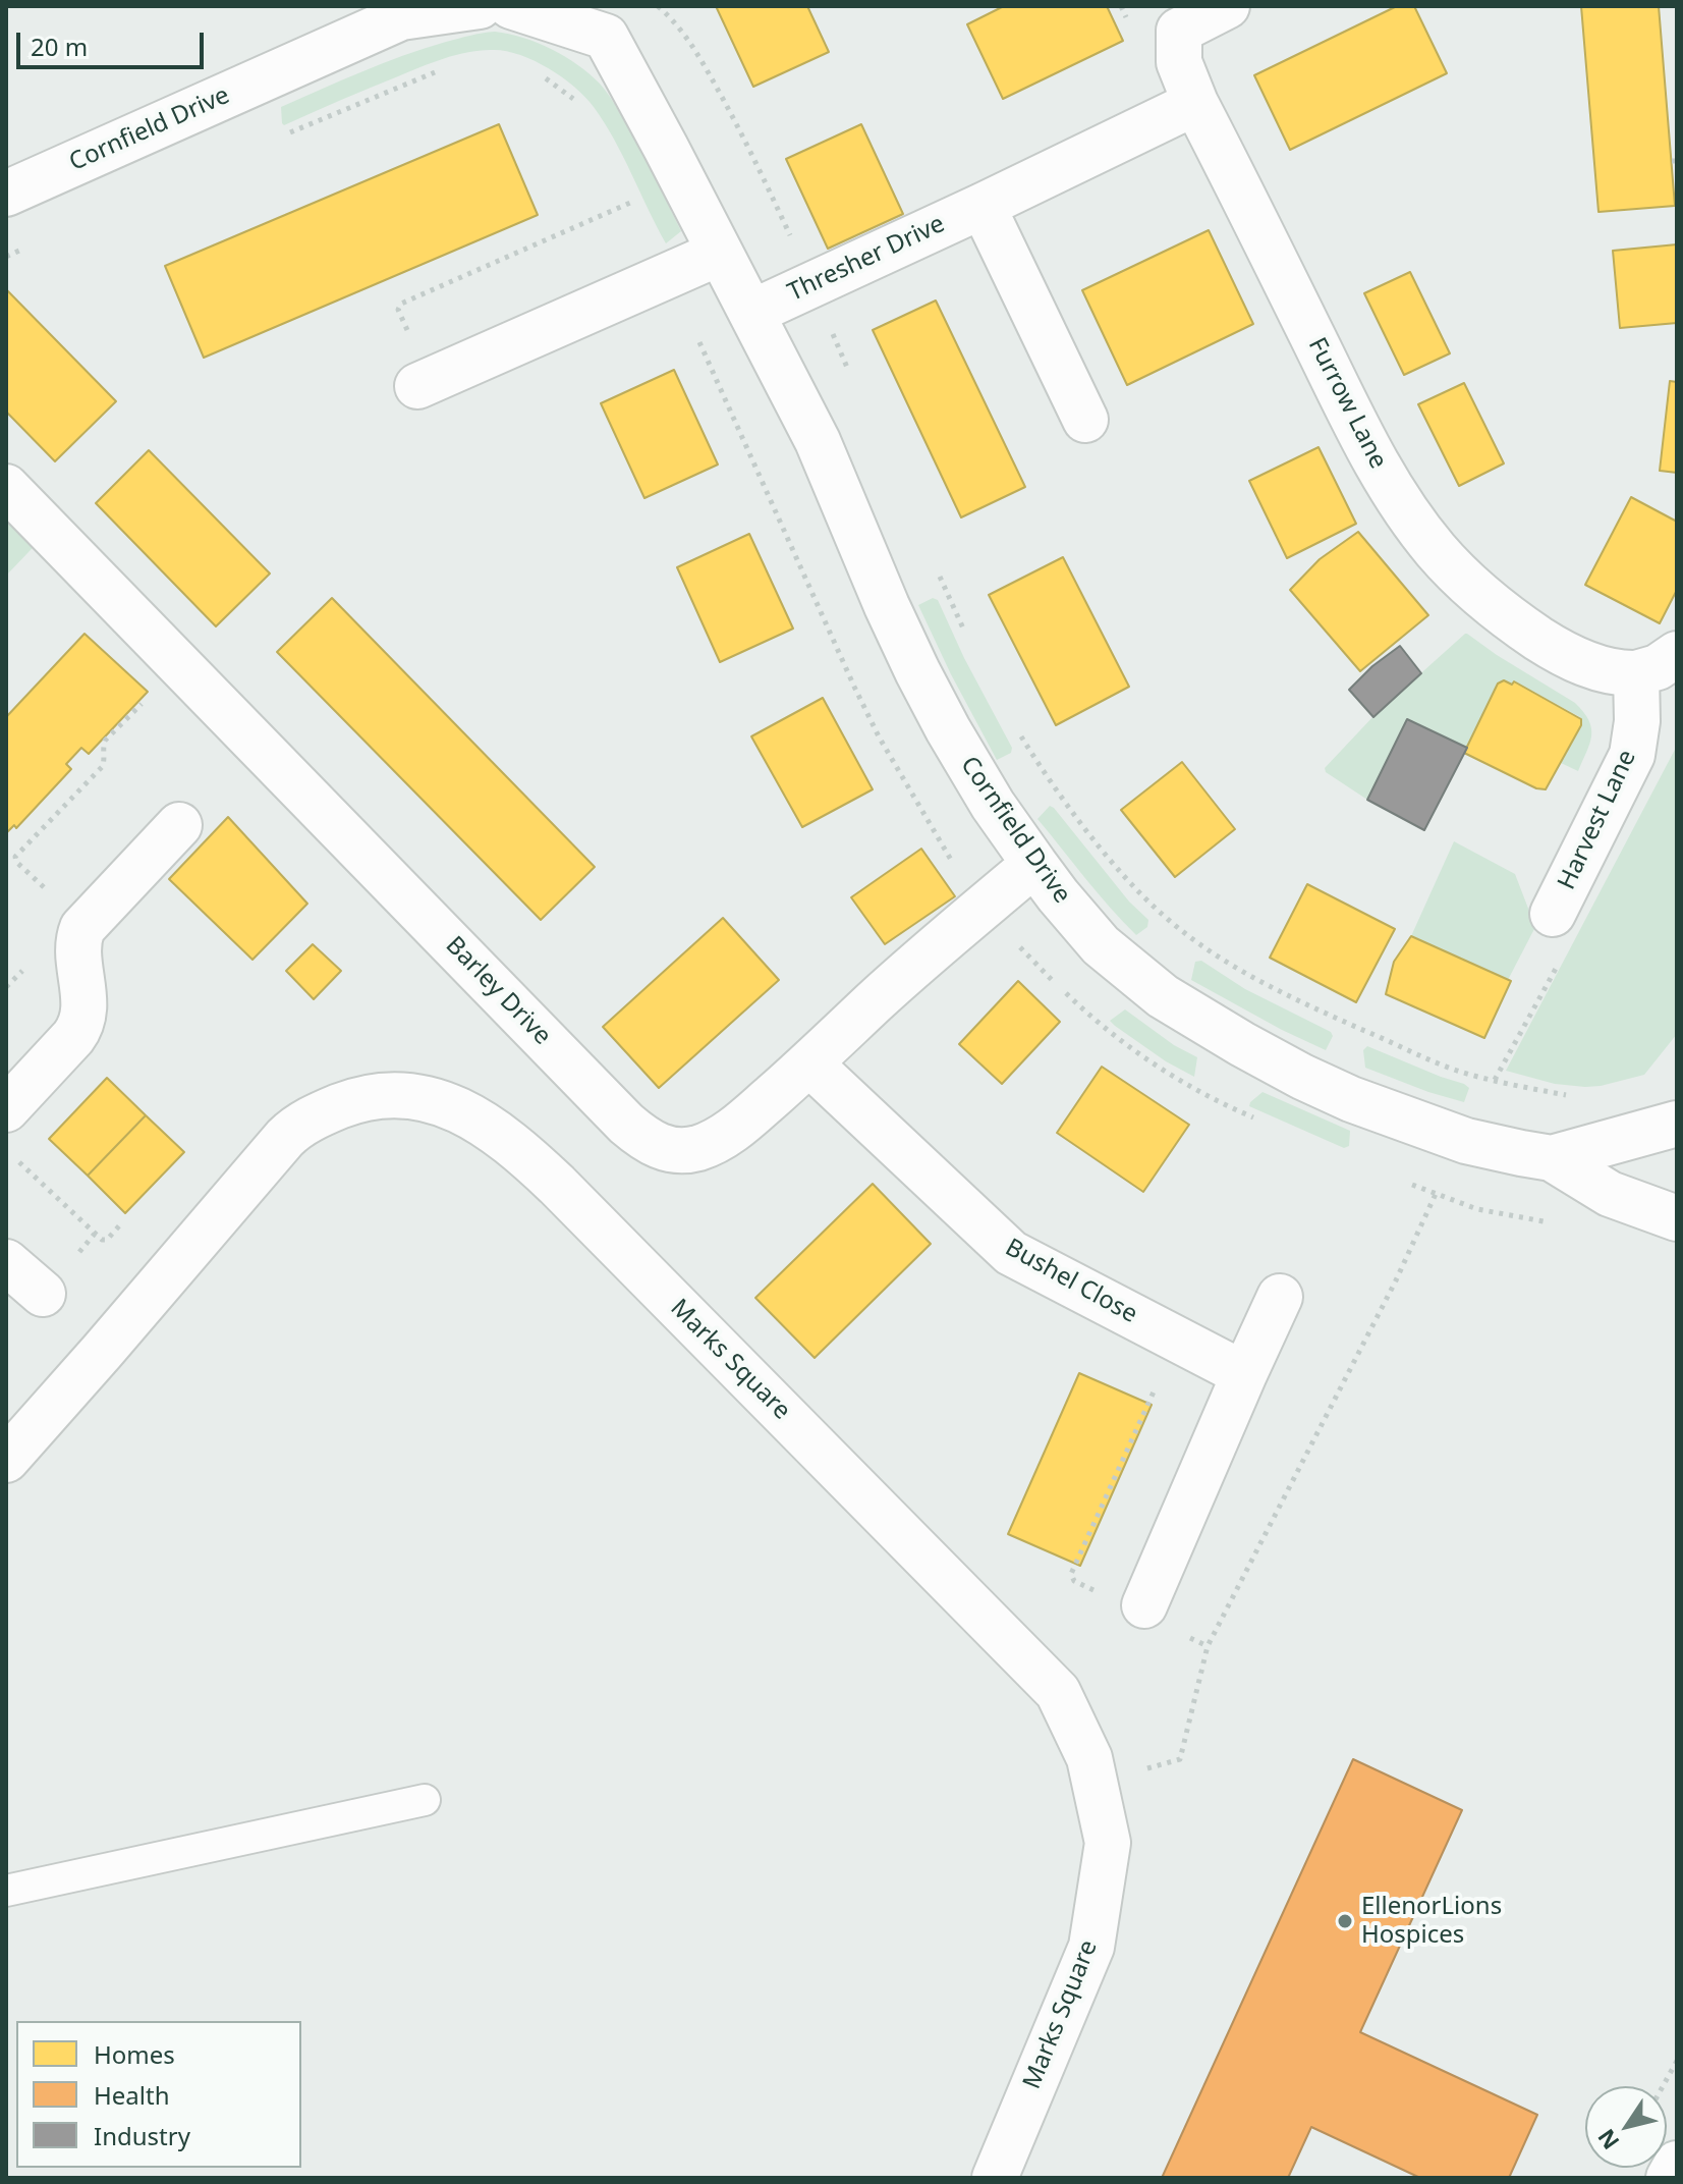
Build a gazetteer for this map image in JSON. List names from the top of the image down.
{
  "streets": {
    "street": [
      "Cornfield Drive",
      "Thresher Drive",
      "Furrow Lane",
      "Harvest Lane",
      "Barley Drive",
      "Bushel Close",
      "Marks Square"
    ]
  },
  "crossings": [
    ["Cornfield Drive", "Thresher Drive"],
    ["Cornfield Drive", "Barley Drive"],
    ["Thresher Drive", "Furrow Lane"],
    ["Furrow Lane", "Harvest Lane"],
    ["Barley Drive", "Bushel Close"]
  ],
  "places": ["EllenorLions Hospices"],
  "legend": ["Homes", "Health", "Industry"],
  "scale_bar": "20 m",
  "north": "bottom left"
}
